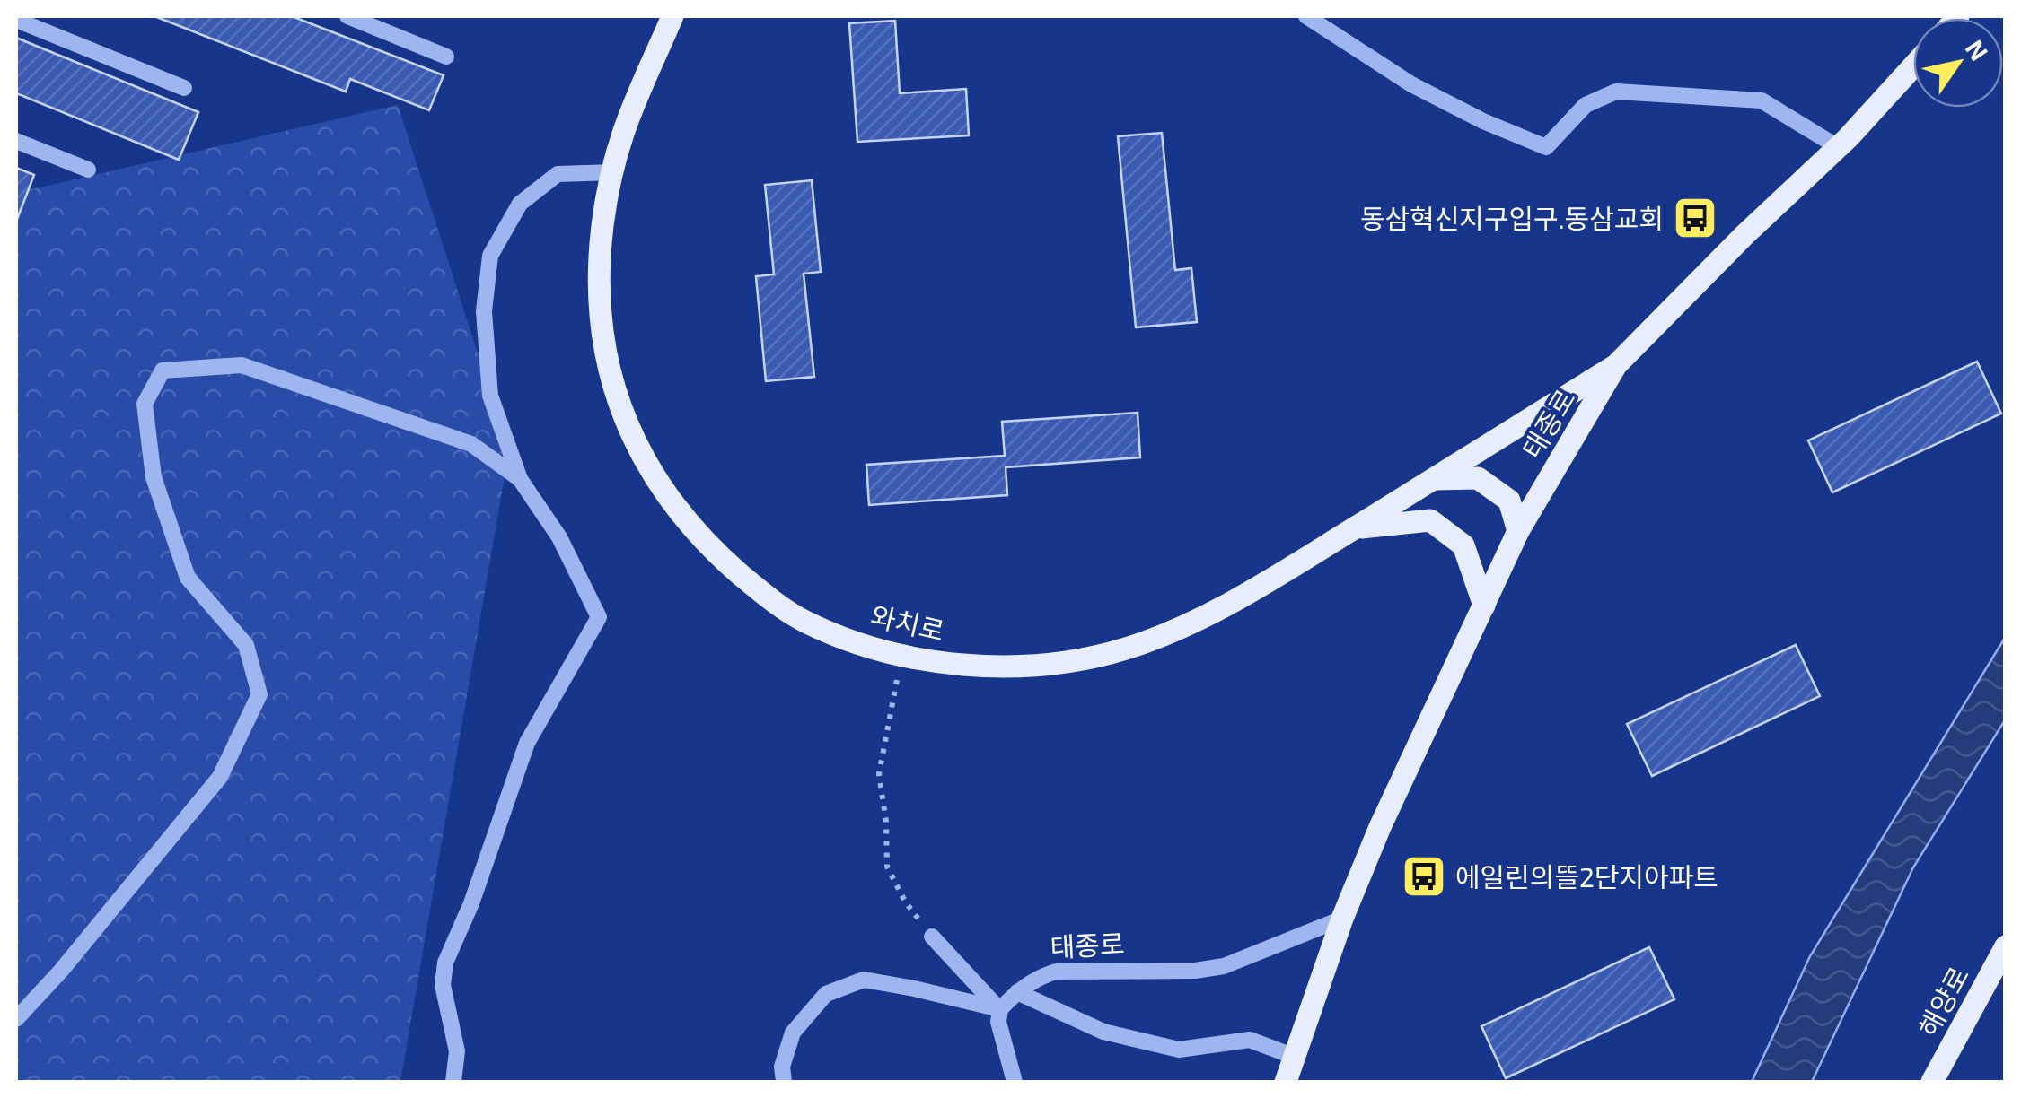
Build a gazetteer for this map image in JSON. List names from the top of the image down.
{
  "streets": {
    "main road": ["태종로", "와치로", "해양로"]
  },
  "crossings": [
    ["태종로", "와치로"]
  ],
  "places": {
    "bus stop": ["동삼혁신지구입구.동삼교회", "에일린의뜰2단지아파트"]
  },
  "north": "top right"
}
